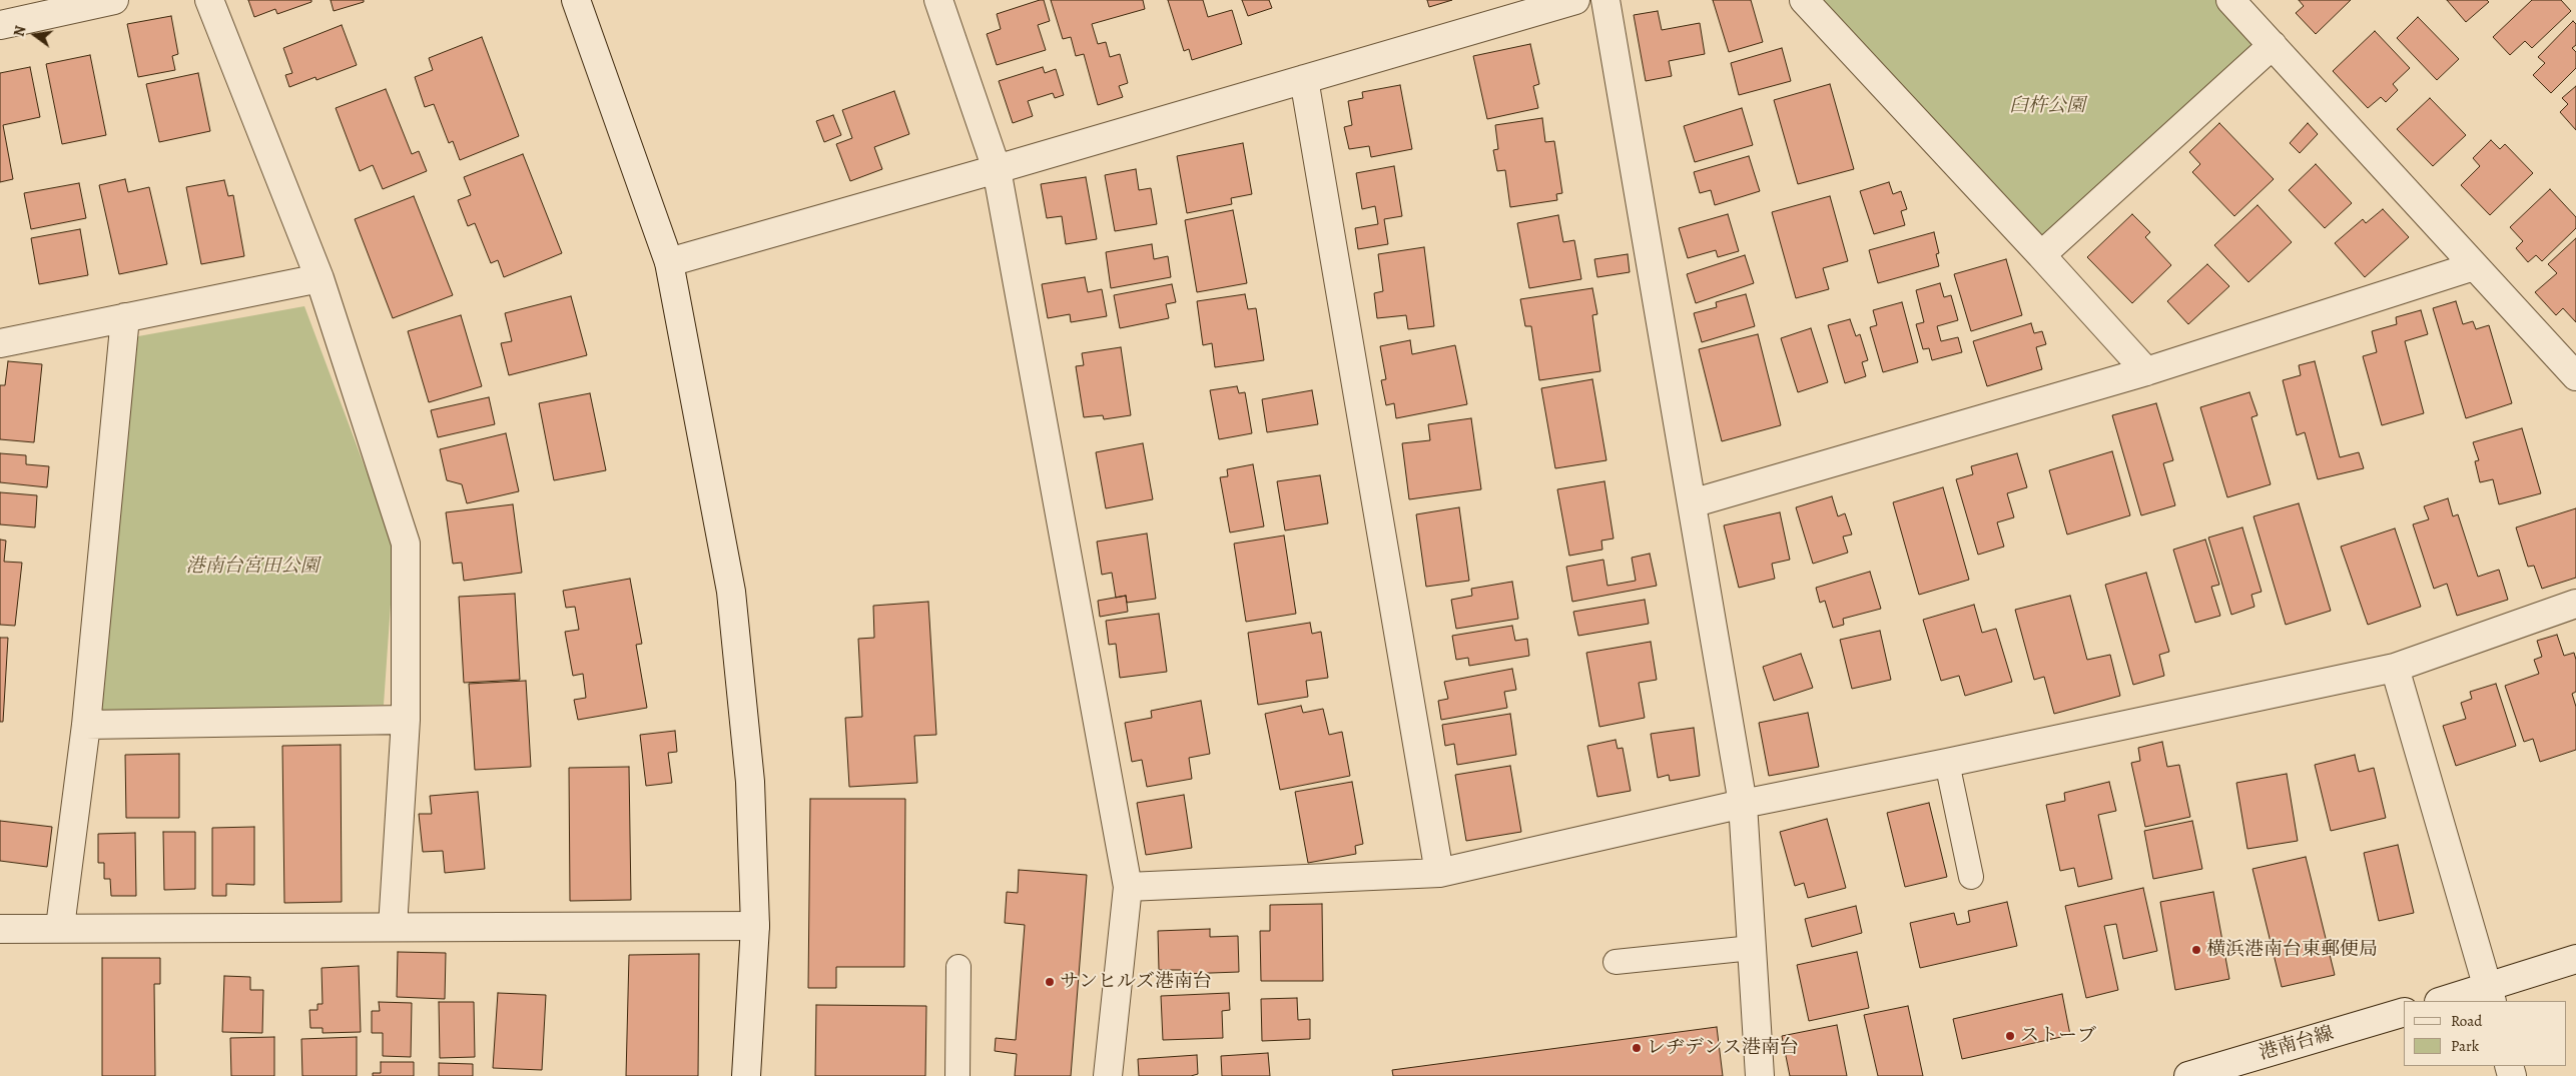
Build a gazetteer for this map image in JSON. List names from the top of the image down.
{
  "streets": {
    "street": ["港南台線"]
  },
  "parks": ["臼杵公園", "港南台宮田公園"],
  "places": [
    "横浜港南台東郵便局",
    "サンヒルズ港南台",
    "ストーブ",
    "レヂデンス港南台"
  ],
  "legend": ["Road", "Park"],
  "north": "left"
}
